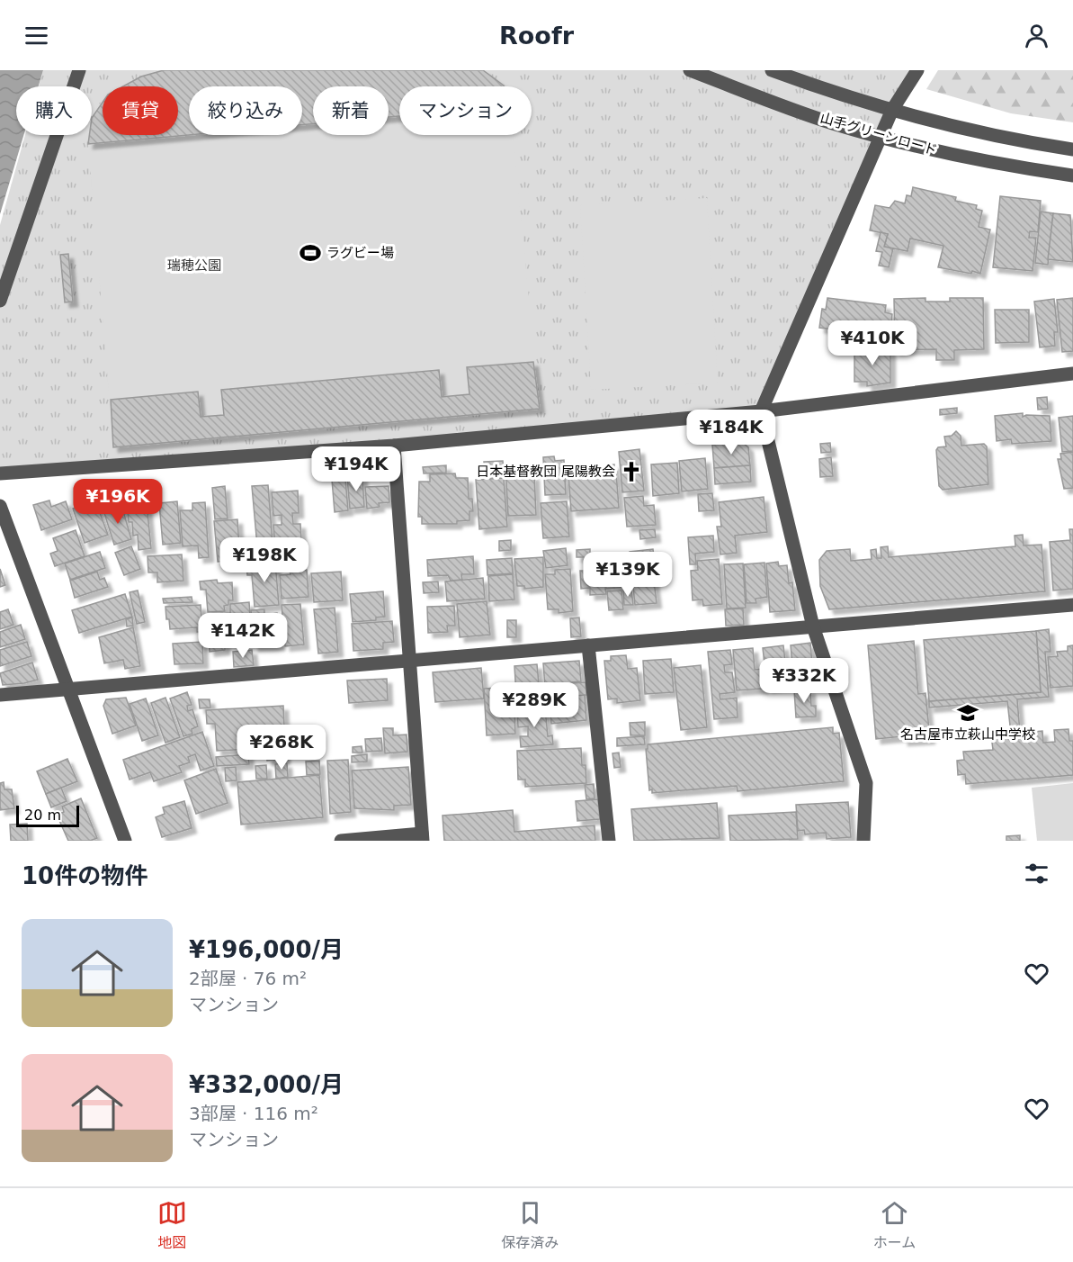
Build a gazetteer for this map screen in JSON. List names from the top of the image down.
{
  "streets": {
    "street": ["山手グリーンロード"]
  },
  "parks": ["瑞穂公園"],
  "places": {
    "sports": ["ラグビー場"],
    "church": ["日本基督教団 尾陽教会"],
    "school or university": ["名古屋市立萩山中学校"]
  },
  "scale_bar": "20 m",
  "page": {
    "header": "Roofr",
    "chip": [
      "購入",
      "賃貸",
      "絞り込み",
      "新着",
      "マンション"
    ],
    "price": [
      "¥410K",
      "¥184K",
      "¥194K",
      "¥196K",
      "¥198K",
      "¥139K",
      "¥142K",
      "¥332K",
      "¥289K",
      "¥268K"
    ],
    "scale": "20 m",
    "heading": "10件の物件",
    "list": [
      {
        "name": "¥196,000/月",
        "note": "2部屋 · 76 m² · マンション"
      },
      {
        "name": "¥332,000/月",
        "note": "3部屋 · 116 m² · マンション"
      }
    ],
    "tabs": ["地図", "保存済み", "ホーム"]
  }
}
